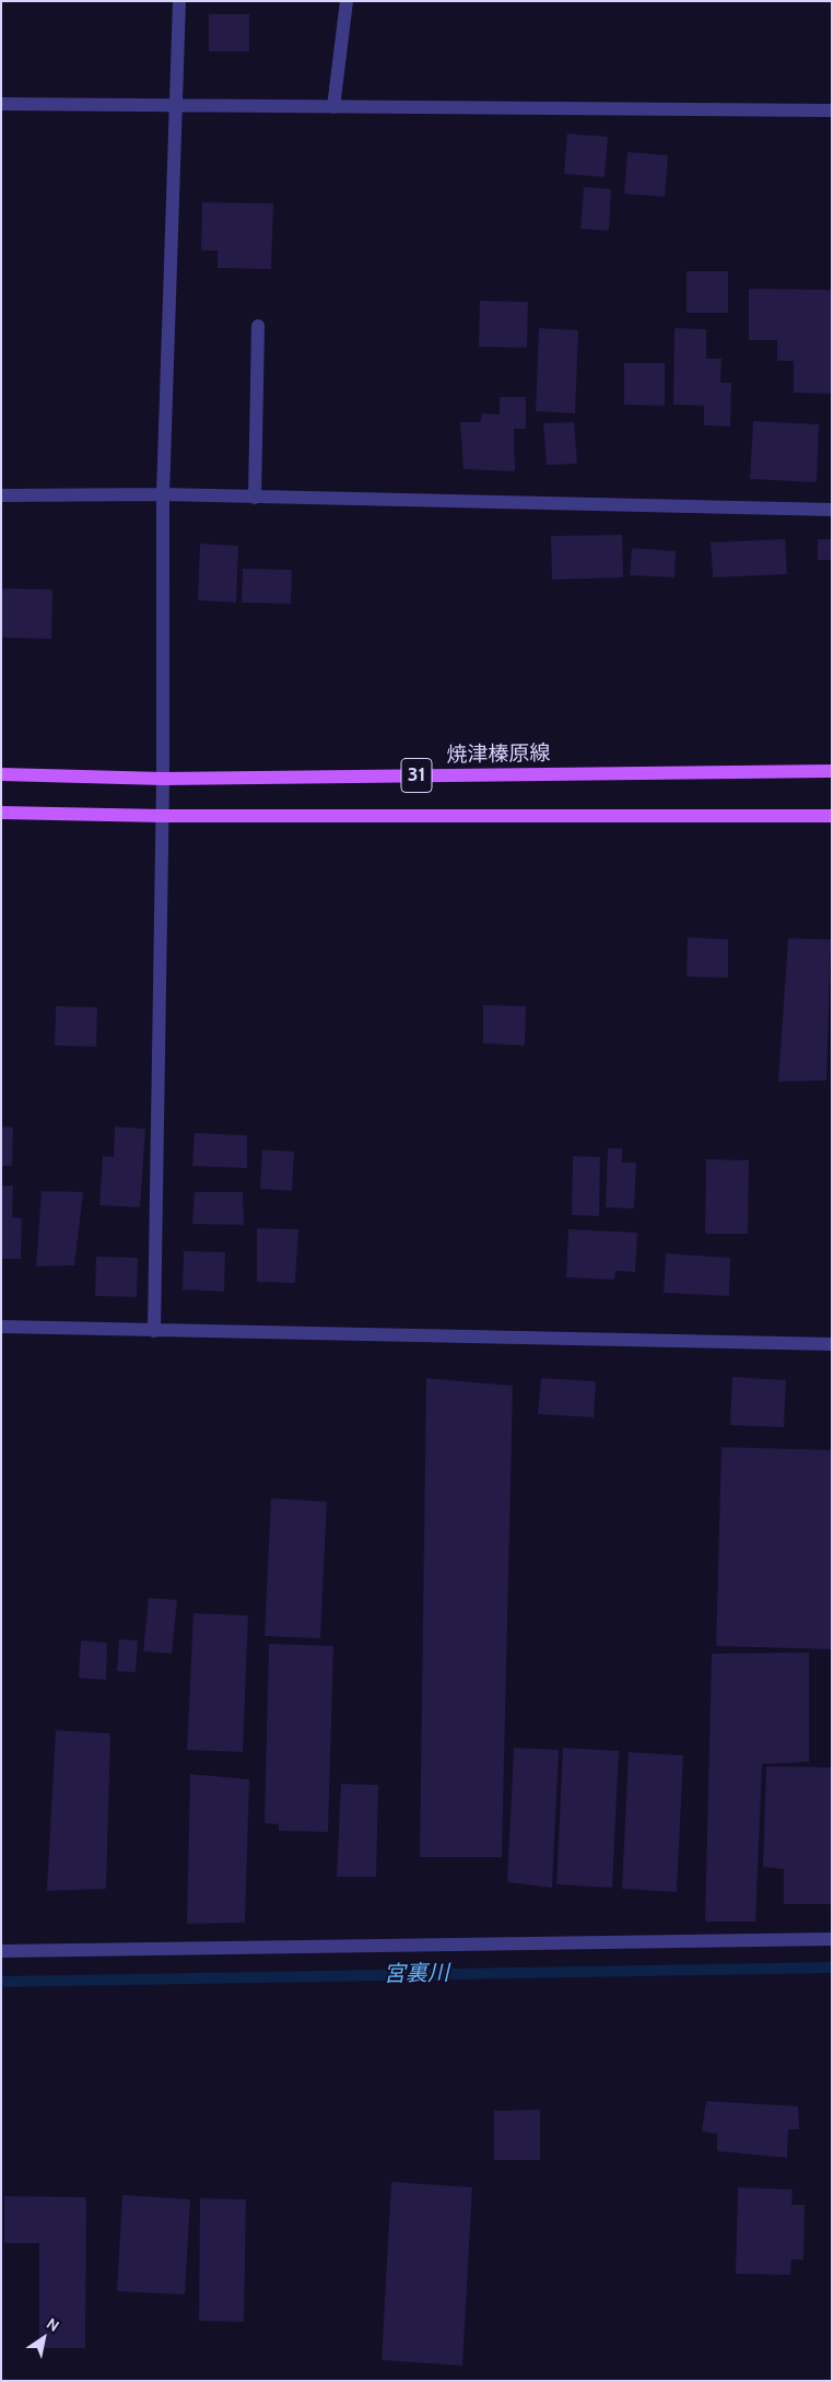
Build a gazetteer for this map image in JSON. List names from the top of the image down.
{
  "streets": {
    "main road": ["焼津榛原線", "31"]
  },
  "water": ["宮裏川"],
  "north": "top right"
}
